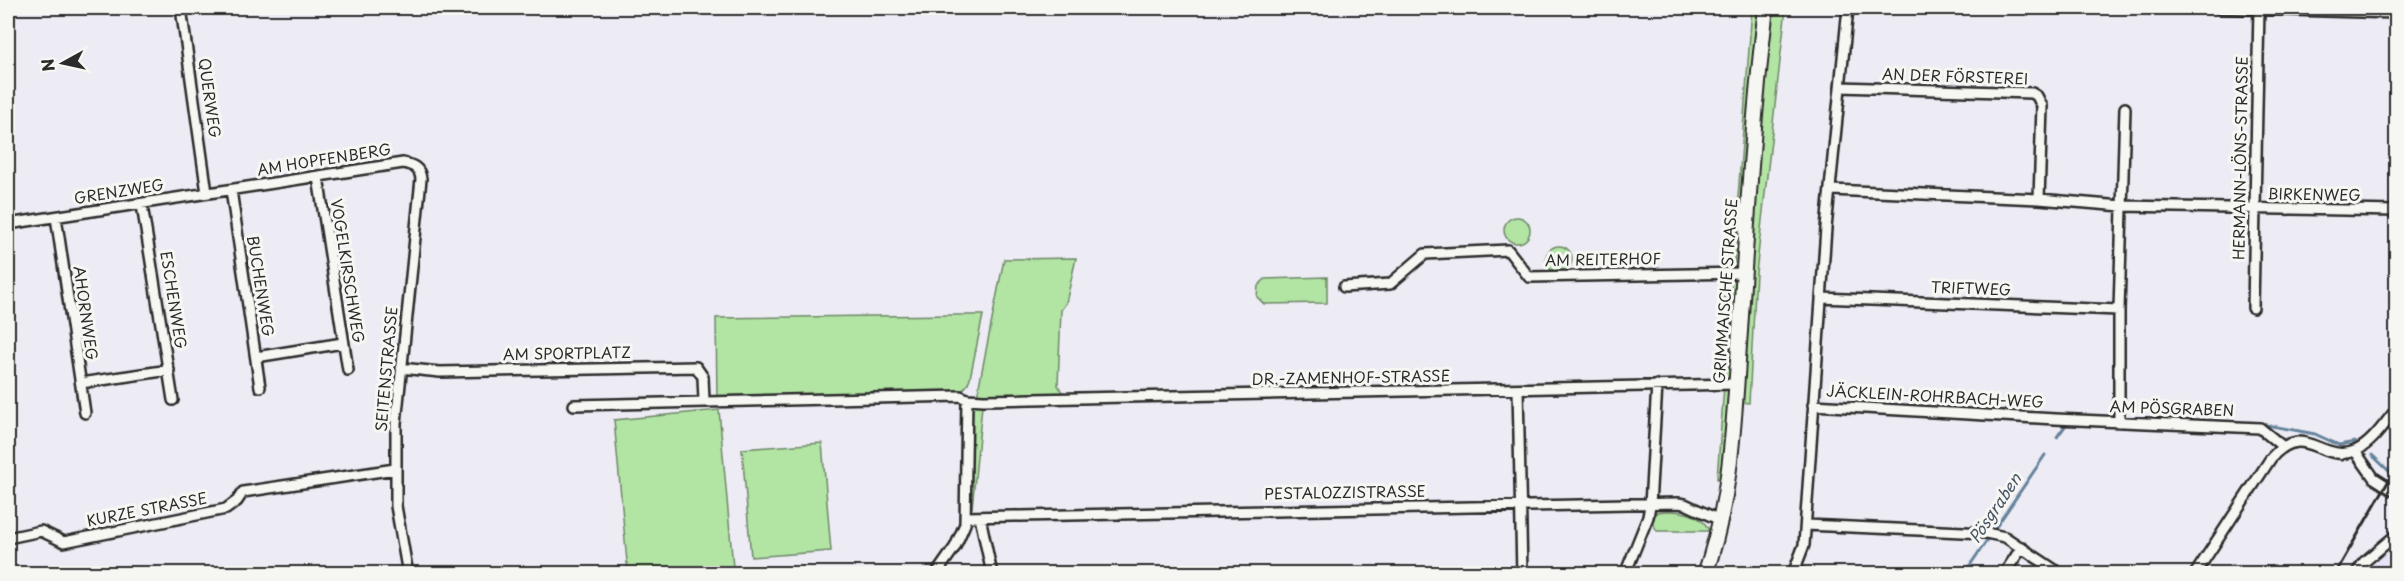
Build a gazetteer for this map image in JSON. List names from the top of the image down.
{
  "streets": {
    "main road": ["GRIMMAISCHE STRASSE"],
    "street": [
      "AN DER FÖRSTEREI",
      "QUERWEG",
      "HERMANN-LÖNS-STRASSE",
      "AM HOPFENBERG",
      "GRENZWEG",
      "BIRKENWEG",
      "AM REITERHOF",
      "VOGELKIRSCHWEG",
      "BUCHENWEG",
      "TRIFTWEG",
      "ESCHENWEG",
      "AHORNWEG",
      "AM SPORTPLATZ",
      "SEITENSTRASSE",
      "DR.-ZAMENHOF-STRASSE",
      "JÄCKLEIN-ROHRBACH-WEG",
      "AM PÖSGRABEN",
      "PESTALOZZISTRASSE",
      "KURZE STRASSE"
    ]
  },
  "crossings": [
    ["QUERWEG", "GRENZWEG"],
    ["HERMANN-LÖNS-STRASSE", "BIRKENWEG"],
    ["AM HOPFENBERG", "GRENZWEG"],
    ["AM HOPFENBERG", "VOGELKIRSCHWEG"],
    ["AM HOPFENBERG", "BUCHENWEG"],
    ["AM HOPFENBERG", "SEITENSTRASSE"],
    ["GRENZWEG", "BUCHENWEG"],
    ["GRENZWEG", "ESCHENWEG"],
    ["GRENZWEG", "AHORNWEG"],
    ["AM REITERHOF", "GRIMMAISCHE STRASSE"],
    ["GRIMMAISCHE STRASSE", "DR.-ZAMENHOF-STRASSE"],
    ["GRIMMAISCHE STRASSE", "PESTALOZZISTRASSE"],
    ["AM SPORTPLATZ", "SEITENSTRASSE"],
    ["SEITENSTRASSE", "KURZE STRASSE"],
    ["JÄCKLEIN-ROHRBACH-WEG", "AM PÖSGRABEN"]
  ],
  "water": ["Pösgraben"],
  "north": "left"
}
